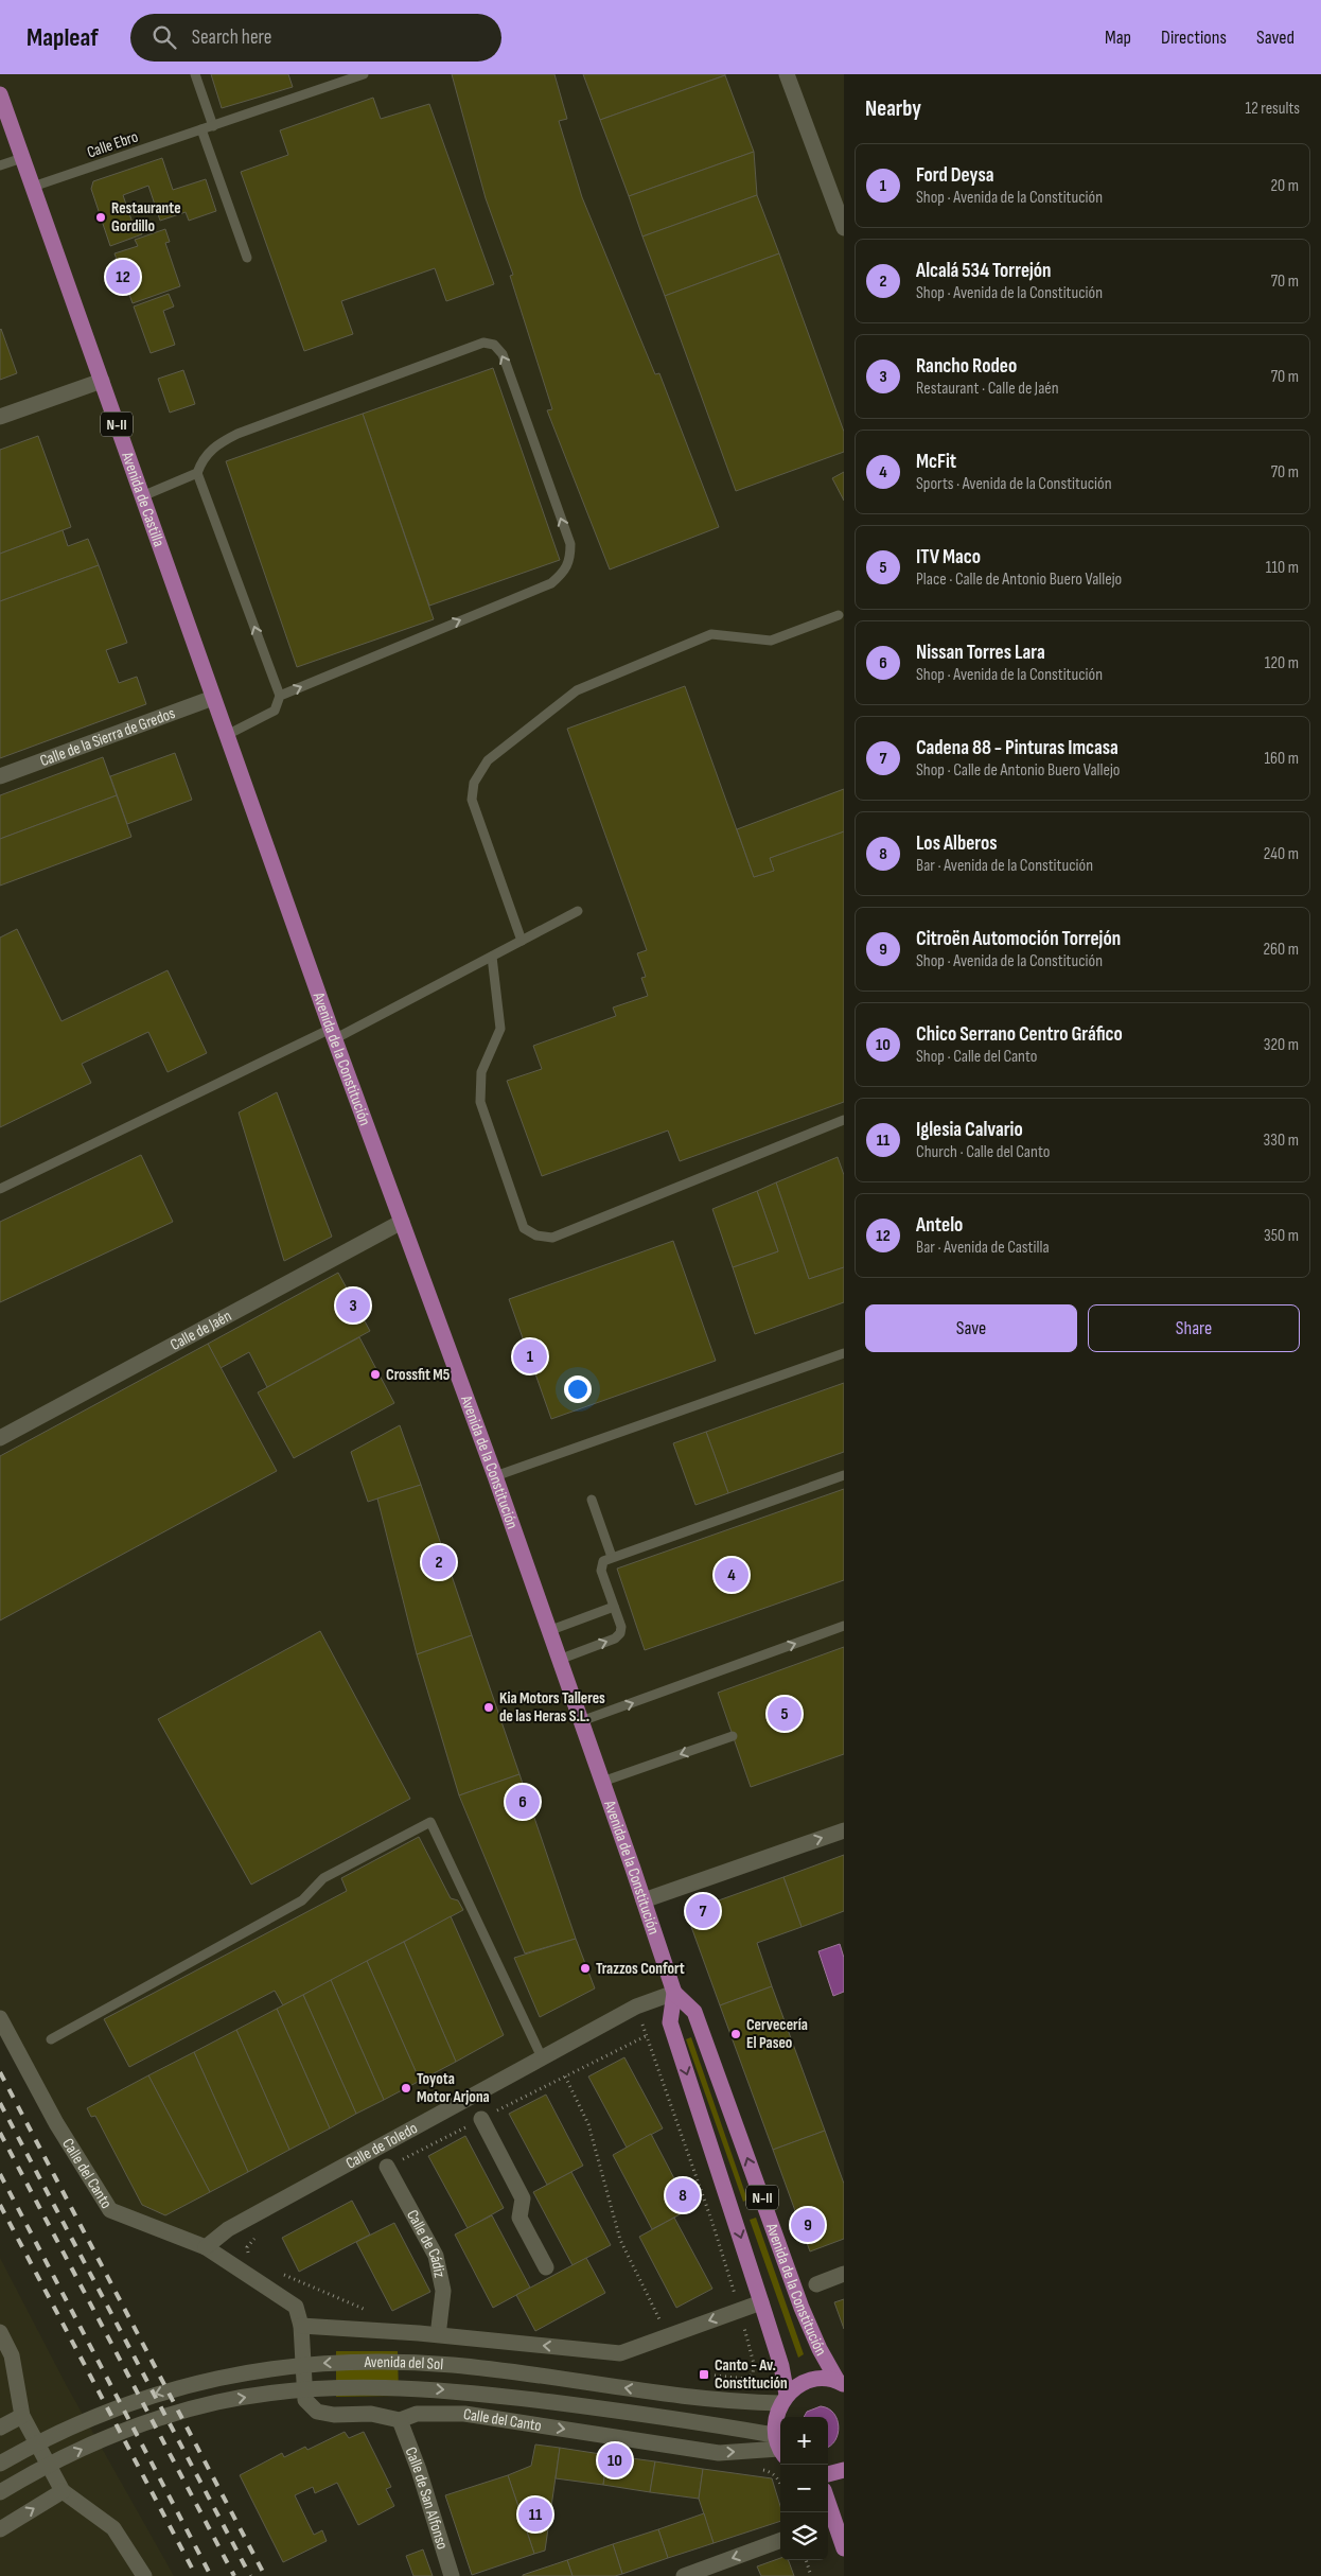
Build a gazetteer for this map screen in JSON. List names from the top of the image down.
{
  "streets": {
    "main road": ["N-II", "Avenida de Castilla", "Avenida de la Constitución"],
    "street": [
      "Calle de la Sierra de Gredos",
      "Calle de Jaén",
      "Calle de Toledo",
      "Calle del Canto",
      "Calle de Cádiz",
      "Avenida del Sol",
      "Calle de San Alfonso"
    ],
    "lane": ["Calle Ebro"]
  },
  "crossings": [
    ["Calle Ebro", "Avenida de Castilla"],
    ["N-II", "Avenida de la Constitución"],
    ["N-II", "Calle del Canto"],
    ["N-II", "Avenida del Sol"],
    ["Avenida de Castilla", "Calle de la Sierra de Gredos"],
    ["Avenida de Castilla", "Avenida de la Constitución"],
    ["Avenida de la Constitución", "Calle de Jaén"],
    ["Avenida de la Constitución", "Calle de Toledo"],
    ["Avenida de la Constitución", "Avenida del Sol"],
    ["Calle de Toledo", "Calle del Canto"],
    ["Calle del Canto", "Avenida del Sol"],
    ["Calle del Canto", "Calle de San Alfonso"]
  ],
  "places": {
    "other": [
      "Restaurante Gordillo",
      "Crossfit M5",
      "Kia Motors Talleres de las Heras S.L.",
      "Trazzos Confort",
      "Cervecería El Paseo",
      "Toyota Motor Arjona"
    ],
    "transit": ["Canto - Av. Constitución"]
  },
  "page": {
    "header": "Mapleaf",
    "search": "Search here",
    "nav": ["Map", "Directions", "Saved"],
    "heading": ["Nearby", "12 results"],
    "list": [
      {
        "mark": "1",
        "name": "Ford Deysa",
        "note": "Shop · Avenida de la Constitución",
        "value": "20 m"
      },
      {
        "mark": "2",
        "name": "Alcalá 534 Torrejón",
        "note": "Shop · Avenida de la Constitución",
        "value": "70 m"
      },
      {
        "mark": "3",
        "name": "Rancho Rodeo",
        "note": "Restaurant · Calle de Jaén",
        "value": "70 m"
      },
      {
        "mark": "4",
        "name": "McFit",
        "note": "Sports · Avenida de la Constitución",
        "value": "70 m"
      },
      {
        "mark": "5",
        "name": "ITV Maco",
        "note": "Place · Calle de Antonio Buero Vallejo",
        "value": "110 m"
      },
      {
        "mark": "6",
        "name": "Nissan Torres Lara",
        "note": "Shop · Avenida de la Constitución",
        "value": "120 m"
      },
      {
        "mark": "7",
        "name": "Cadena 88 - Pinturas Imcasa",
        "note": "Shop · Calle de Antonio Buero Vallejo",
        "value": "160 m"
      },
      {
        "mark": "8",
        "name": "Los Alberos",
        "note": "Bar · Avenida de la Constitución",
        "value": "240 m"
      },
      {
        "mark": "9",
        "name": "Citroën Automoción Torrejón",
        "note": "Shop · Avenida de la Constitución",
        "value": "260 m"
      },
      {
        "mark": "10",
        "name": "Chico Serrano Centro Gráfico",
        "note": "Shop · Calle del Canto",
        "value": "320 m"
      },
      {
        "mark": "11",
        "name": "Iglesia Calvario",
        "note": "Church · Calle del Canto",
        "value": "330 m"
      },
      {
        "mark": "12",
        "name": "Antelo",
        "note": "Bar · Avenida de Castilla",
        "value": "350 m"
      }
    ],
    "pins": [
      "12",
      "3",
      "1",
      "2",
      "4",
      "5",
      "6",
      "7",
      "8",
      "9",
      "10",
      "11"
    ],
    "buttons": ["Save", "Share"],
    "map_buttons": ["+", "−"]
  }
}
